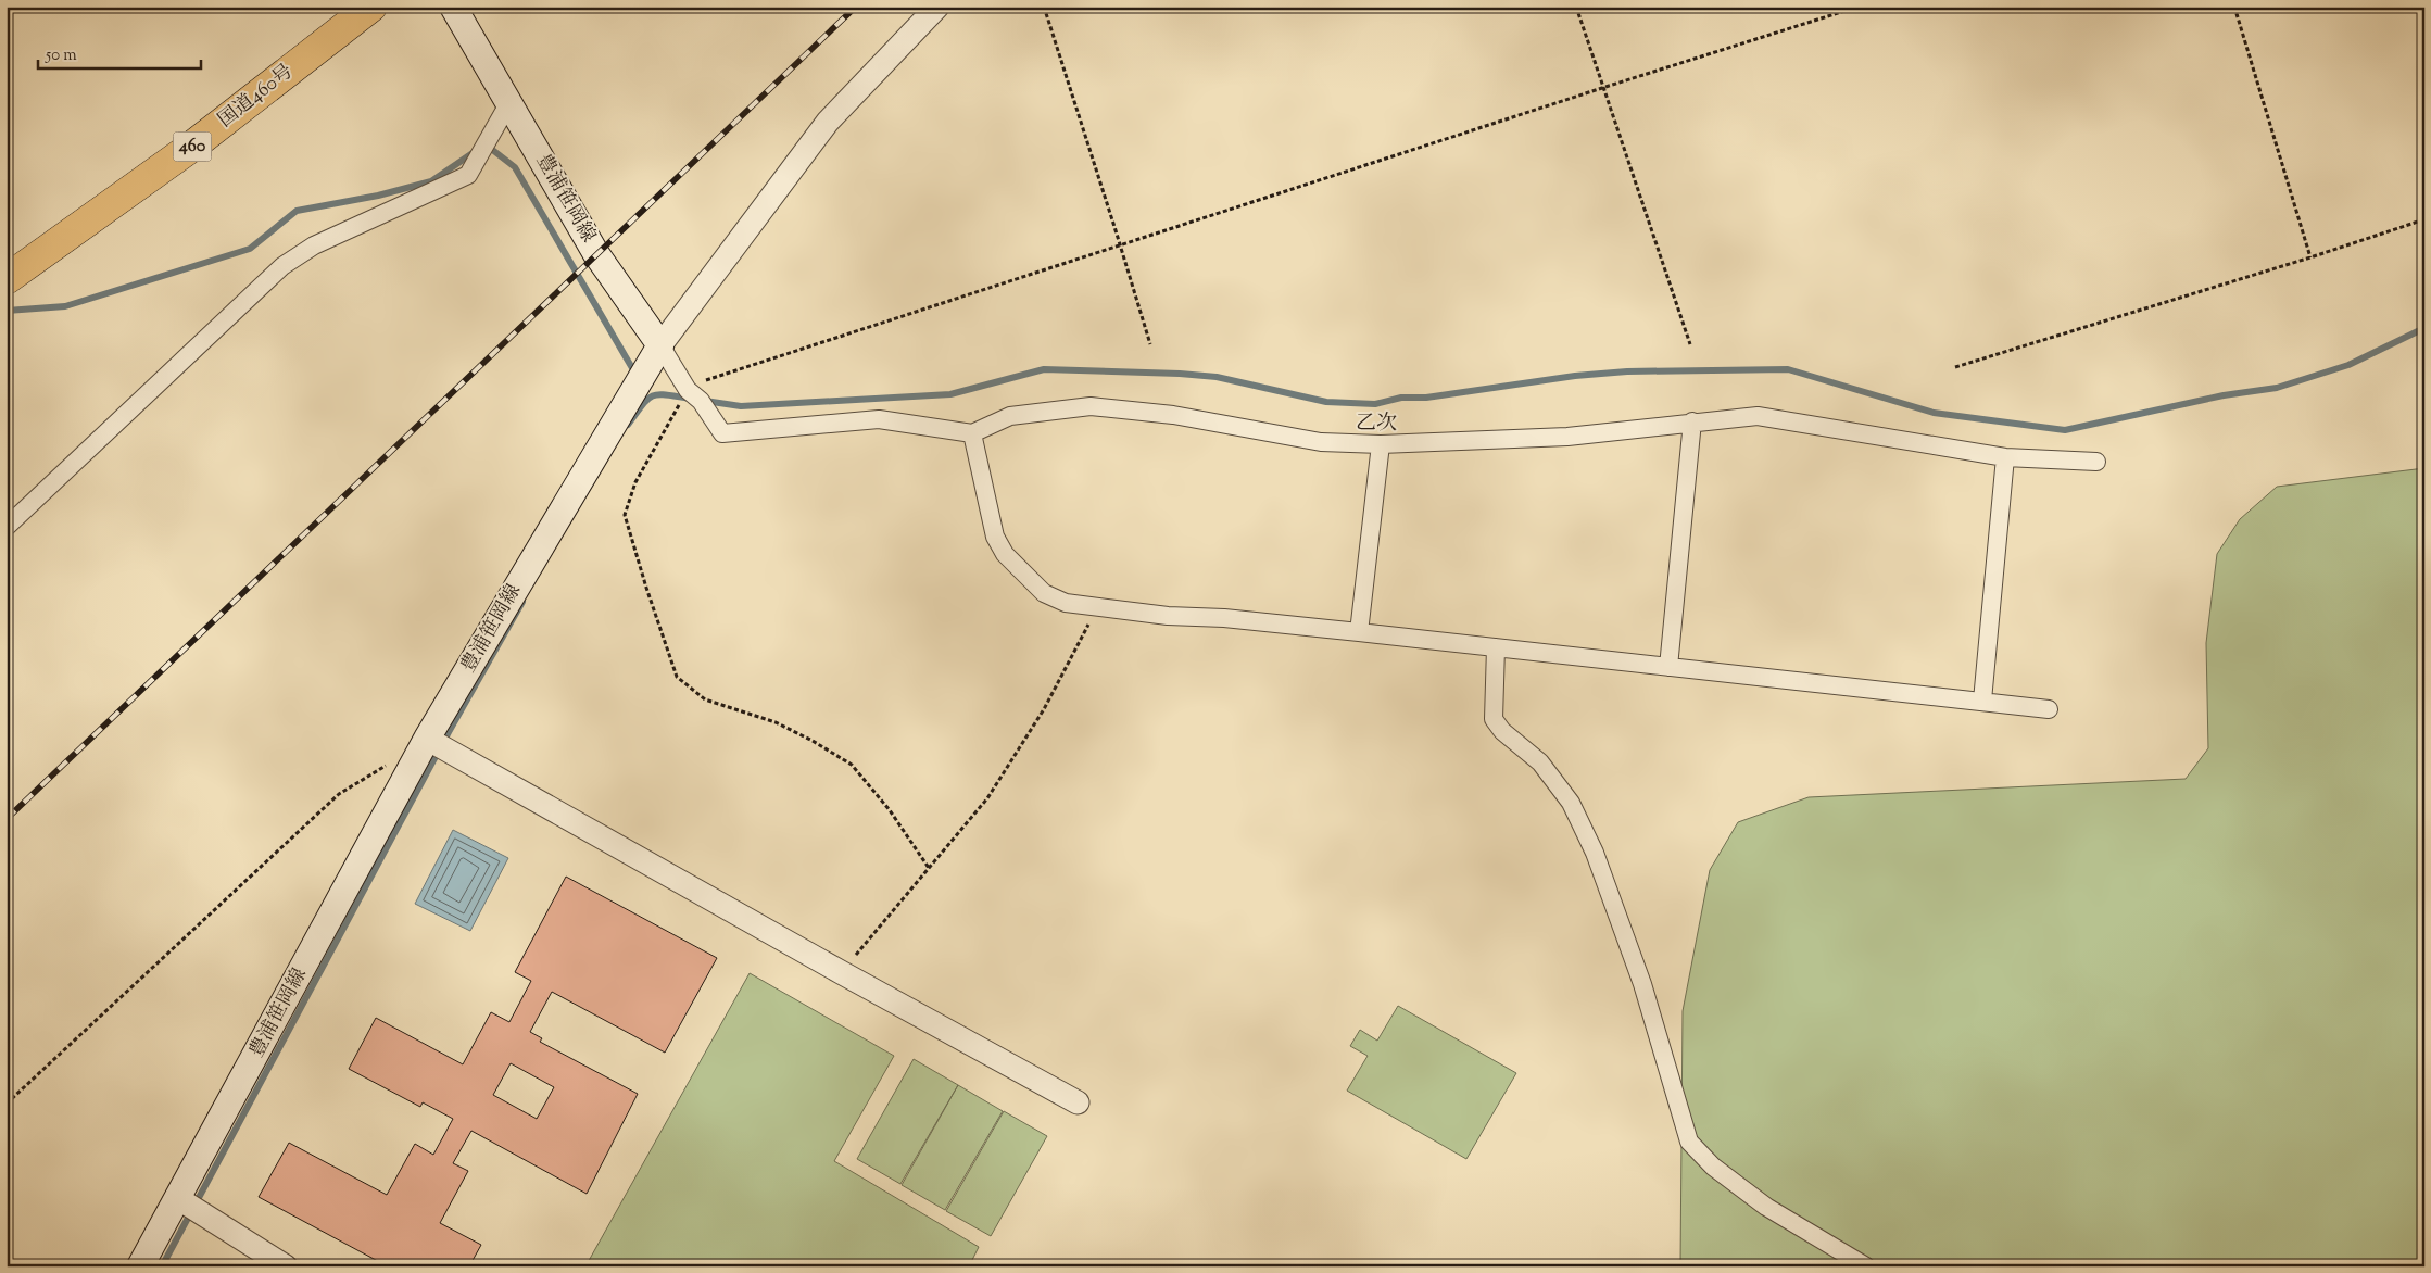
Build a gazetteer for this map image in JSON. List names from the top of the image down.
{
  "streets": {
    "highway": ["国道460号", "460"],
    "main road": ["豊浦笹岡線"]
  },
  "districts": ["乙次"],
  "scale_bar": "50 m"
}
